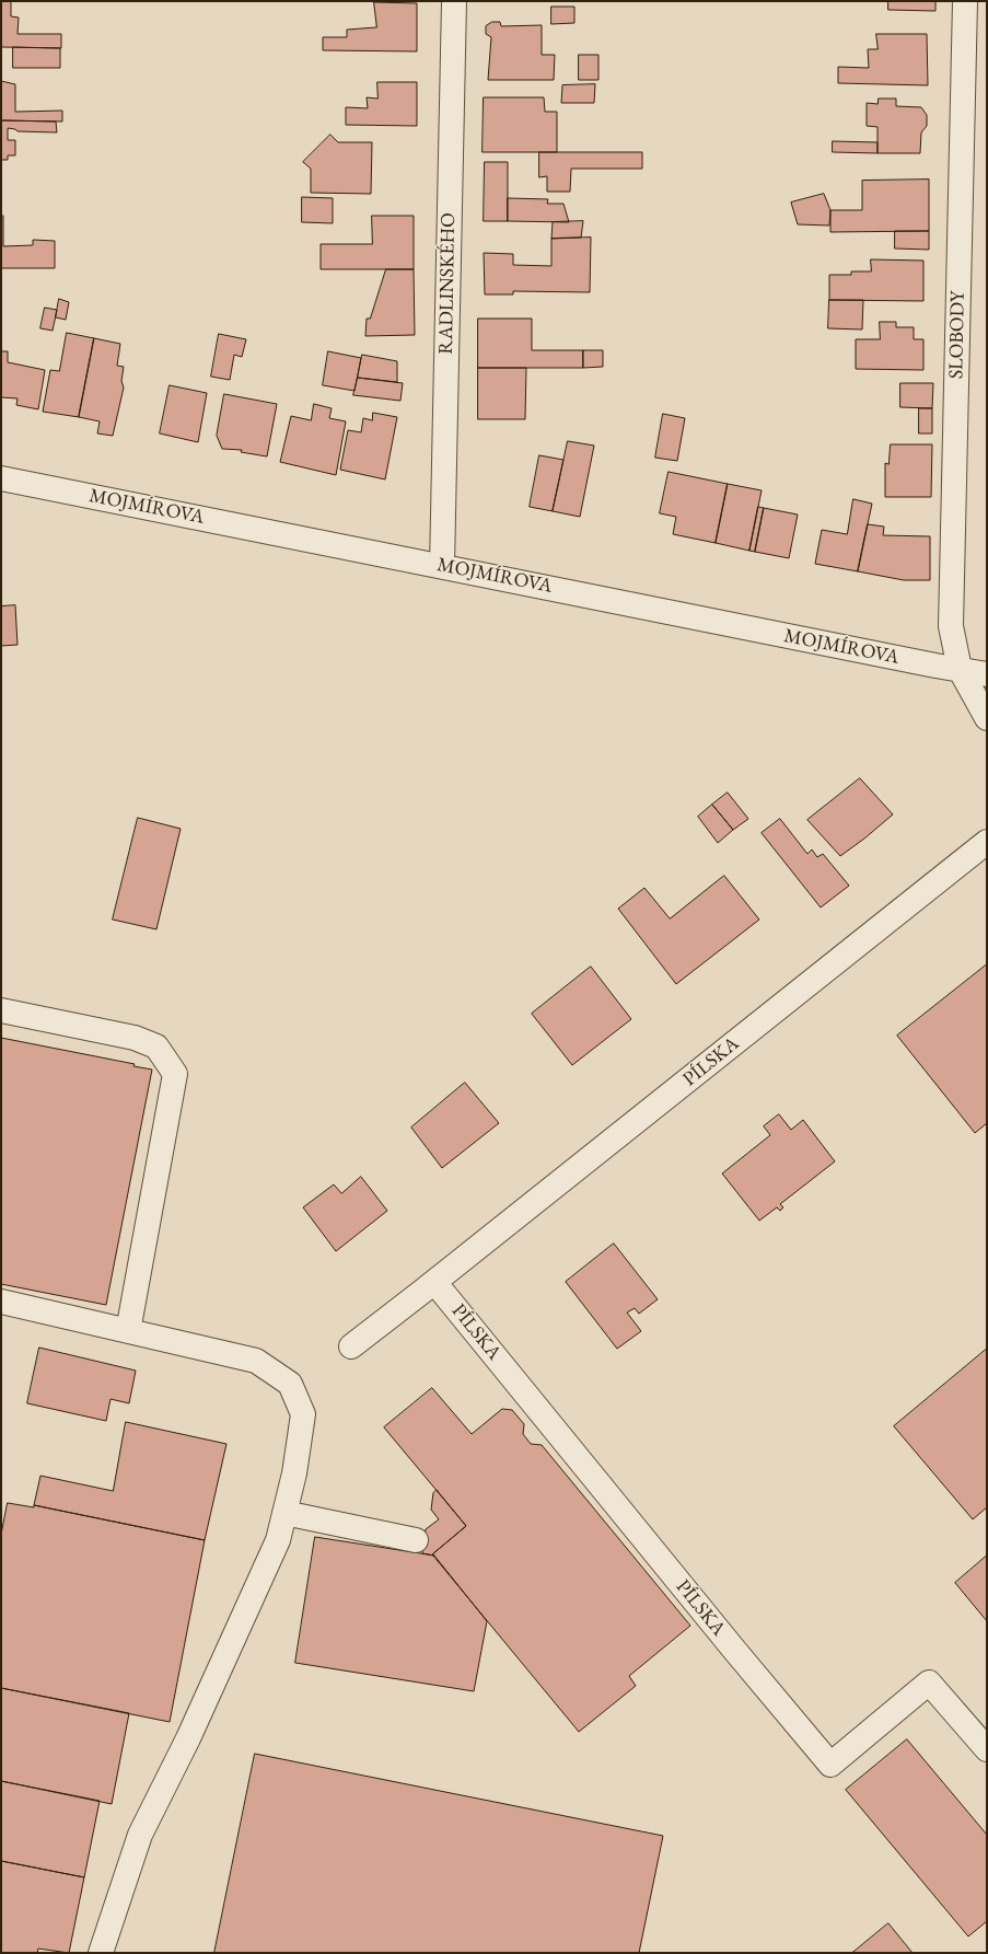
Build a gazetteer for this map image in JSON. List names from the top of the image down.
{
  "streets": {
    "street": [
      "RADLINSKÉHO",
      "SLOBODY",
      "MOJMÍROVA",
      "PÍLSKA"
    ]
  },
  "crossings": [
    ["RADLINSKÉHO", "MOJMÍROVA"],
    ["SLOBODY", "MOJMÍROVA"]
  ]
}
